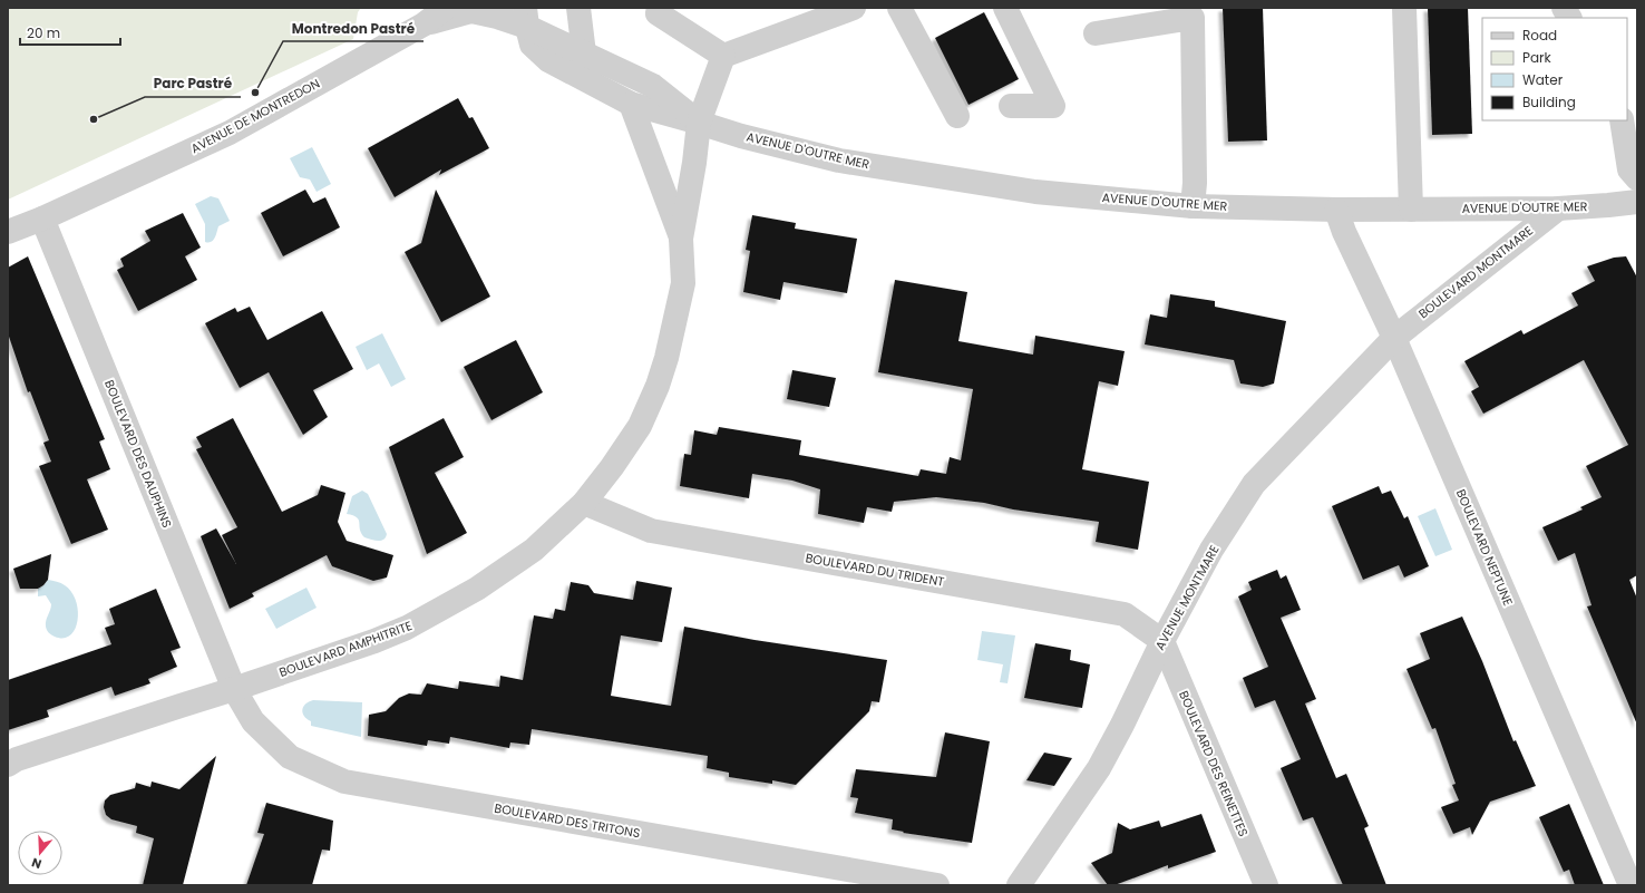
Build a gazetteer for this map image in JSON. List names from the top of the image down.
{
  "streets": {
    "street": [
      "AVENUE DE MONTREDON",
      "AVENUE D'OUTRE MER",
      "BOULEVARD MONTMARE",
      "BOULEVARD DES DAUPHINS",
      "BOULEVARD NEPTUNE",
      "BOULEVARD DU TRIDENT",
      "AVENUE MONTMARE",
      "BOULEVARD AMPHITRITE",
      "BOULEVARD DES REINETTES",
      "BOULEVARD DES TRITONS"
    ]
  },
  "crossings": [
    ["AVENUE DE MONTREDON", "AVENUE D'OUTRE MER"],
    ["AVENUE DE MONTREDON", "BOULEVARD DES DAUPHINS"],
    ["AVENUE D'OUTRE MER", "BOULEVARD MONTMARE"],
    ["AVENUE D'OUTRE MER", "BOULEVARD NEPTUNE"],
    ["AVENUE D'OUTRE MER", "BOULEVARD AMPHITRITE"],
    ["BOULEVARD MONTMARE", "BOULEVARD NEPTUNE"],
    ["BOULEVARD MONTMARE", "AVENUE MONTMARE"],
    ["BOULEVARD DES DAUPHINS", "BOULEVARD AMPHITRITE"],
    ["BOULEVARD DES DAUPHINS", "BOULEVARD DES TRITONS"],
    ["BOULEVARD NEPTUNE", "AVENUE MONTMARE"],
    ["BOULEVARD DU TRIDENT", "AVENUE MONTMARE"],
    ["BOULEVARD DU TRIDENT", "BOULEVARD AMPHITRITE"],
    ["BOULEVARD DU TRIDENT", "BOULEVARD DES REINETTES"],
    ["AVENUE MONTMARE", "BOULEVARD DES REINETTES"],
    ["BOULEVARD AMPHITRITE", "BOULEVARD DES TRITONS"]
  ],
  "places": ["Montredon Pastré", "Parc Pastré"],
  "legend": [
    "Road",
    "Park",
    "Water",
    "Building"
  ],
  "scale_bar": "20 m",
  "north": "bottom"
}
